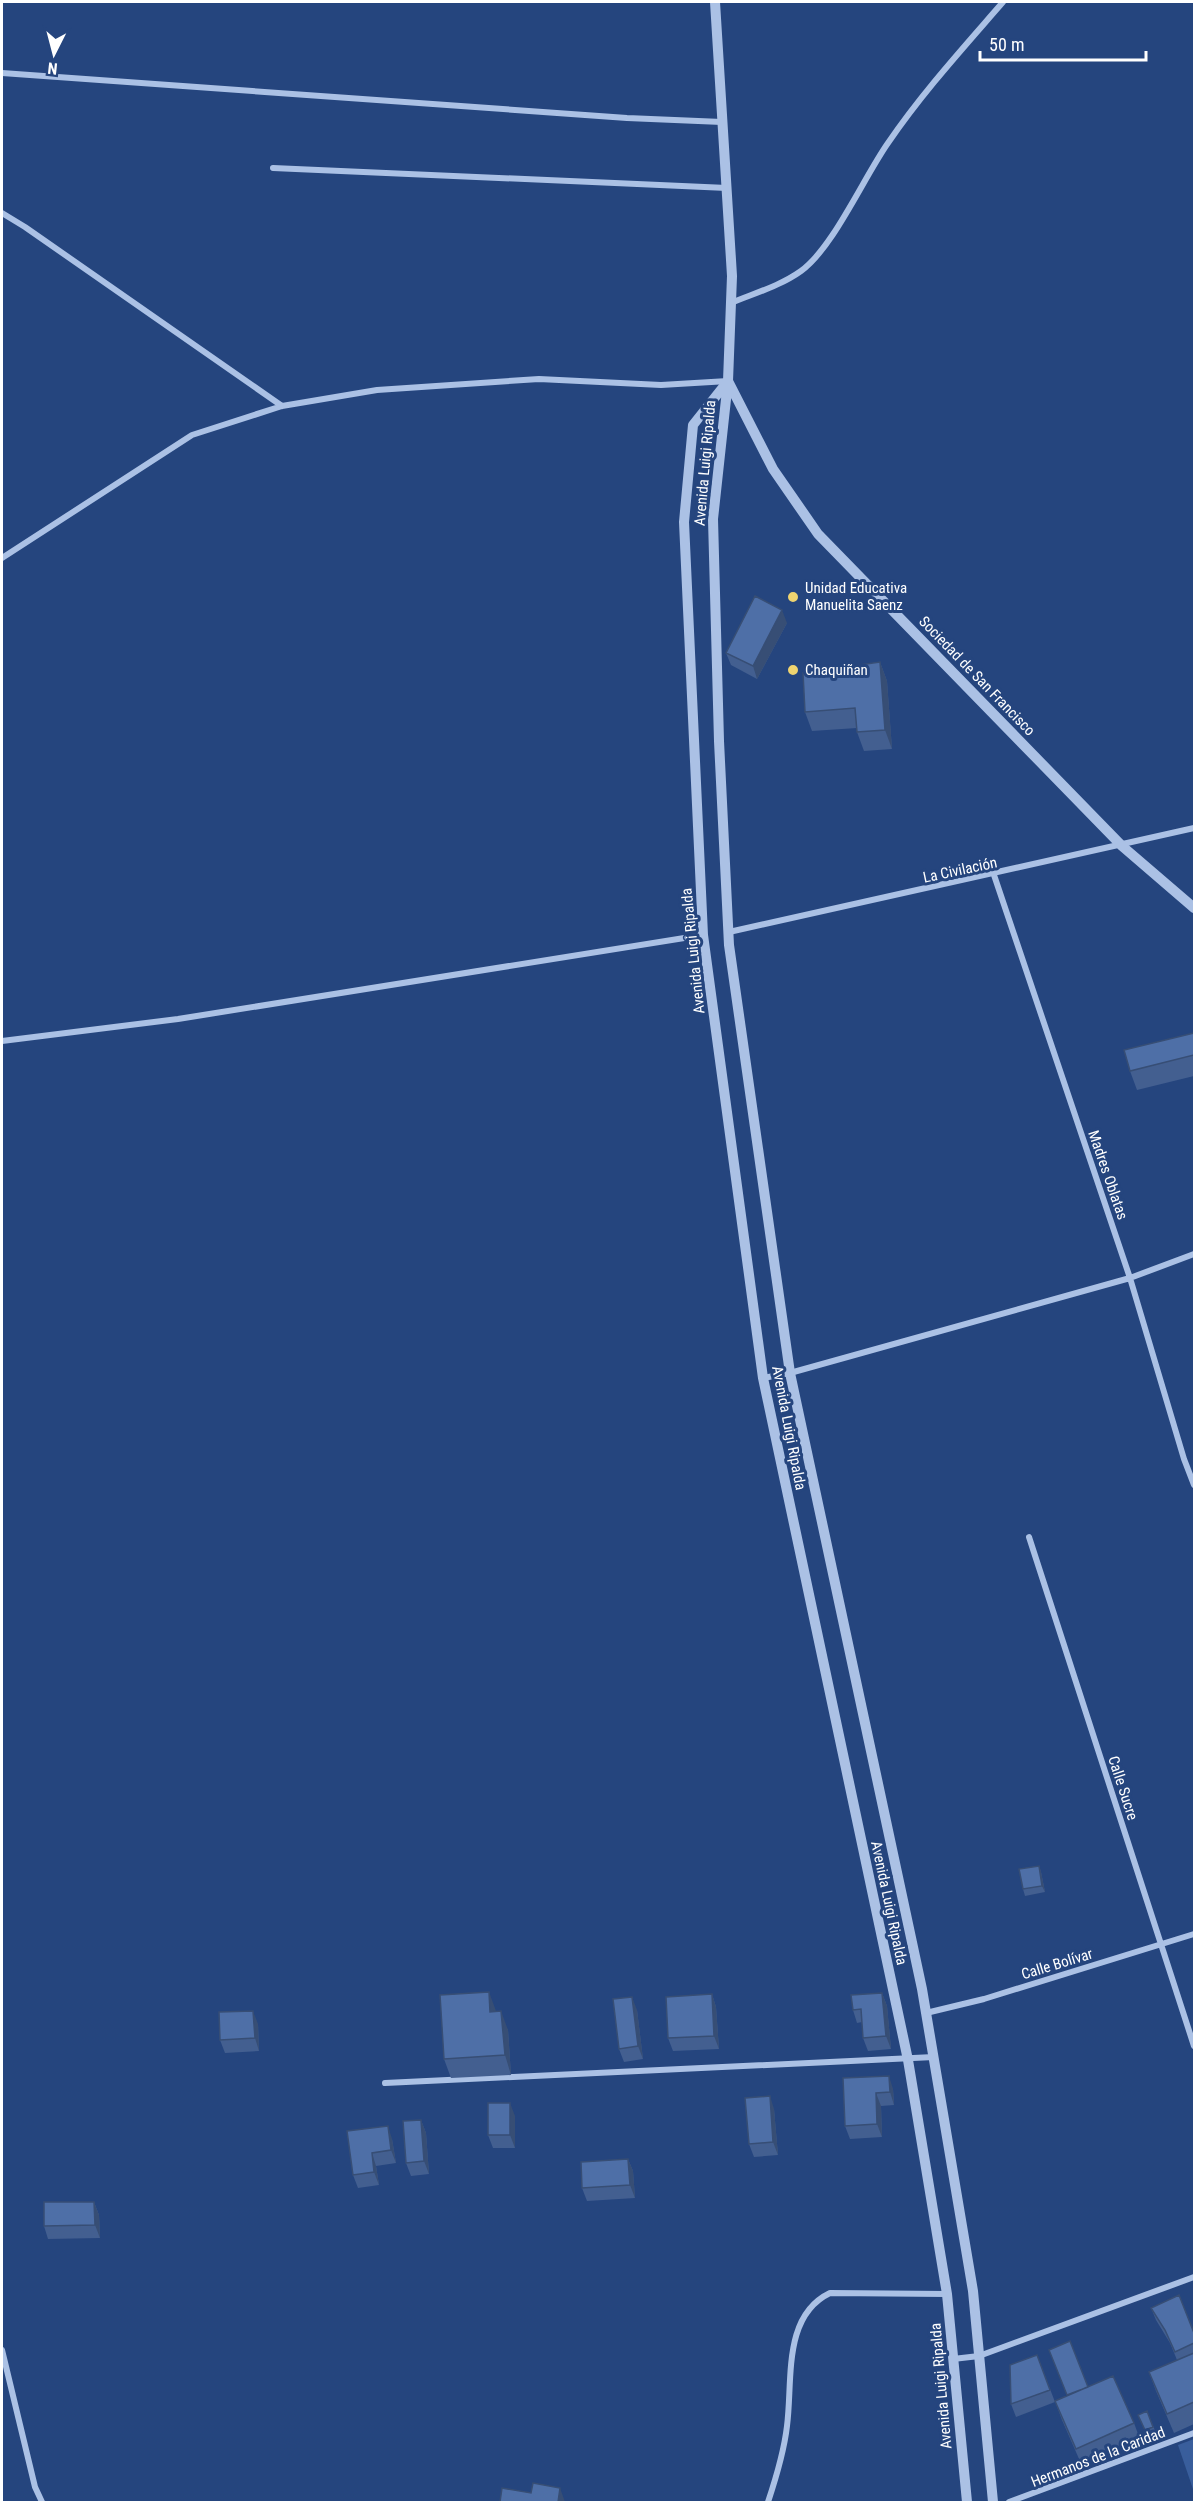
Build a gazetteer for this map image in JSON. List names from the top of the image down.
{
  "streets": {
    "street": [
      "Avenida Luigi Ripalda",
      "Sociedad de San Francisco",
      "La Civilación",
      "Madres Oblatas",
      "Calle Sucre",
      "Calle Bolívar",
      "Hermanos de la Caridad"
    ]
  },
  "crossings": [
    ["Avenida Luigi Ripalda", "Sociedad de San Francisco"],
    ["Avenida Luigi Ripalda", "La Civilación"],
    ["Avenida Luigi Ripalda", "Calle Bolívar"],
    ["Sociedad de San Francisco", "La Civilación"],
    ["La Civilación", "Madres Oblatas"],
    ["Calle Sucre", "Calle Bolívar"]
  ],
  "places": ["Unidad Educativa Manuelita Saenz", "Chaquiñan"],
  "scale_bar": "50 m",
  "north": "bottom"
}
